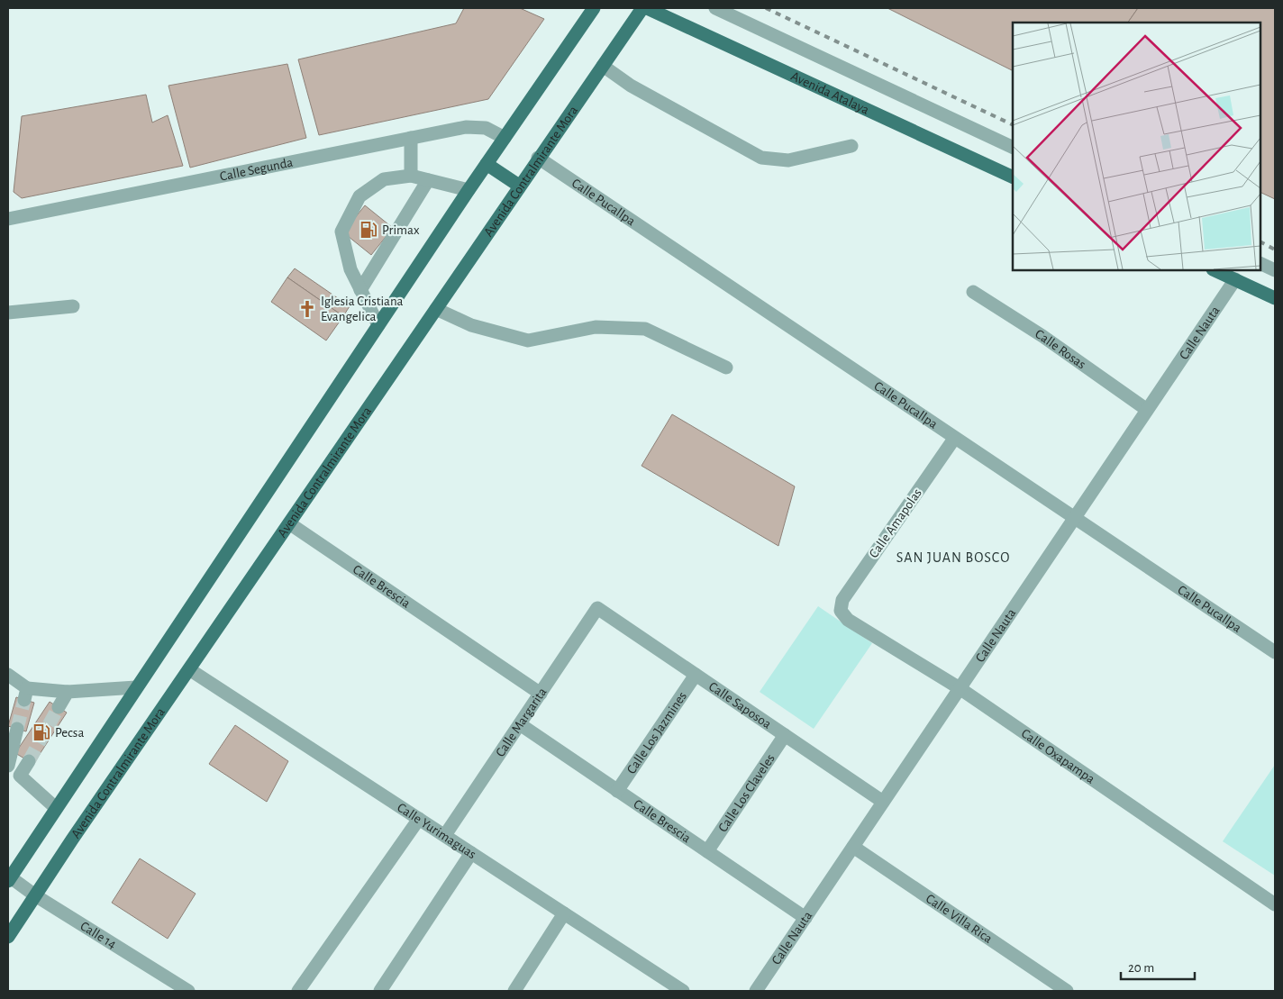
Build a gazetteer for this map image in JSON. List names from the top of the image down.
{
  "streets": {
    "main road": ["Avenida Atalaya", "Avenida Contralmirante Mora"],
    "street": [
      "Calle Segunda",
      "Calle Pucallpa",
      "Calle Nauta",
      "Calle Rosas",
      "Calle Amapolas",
      "Calle Brescia",
      "Calle Saposoa",
      "Calle Margarita",
      "Calle Los Jazmines",
      "Calle Oxapampa",
      "Calle Los Claveles",
      "Calle Yurimaguas",
      "Calle Villa Rica",
      "Calle 14"
    ]
  },
  "crossings": [
    ["Avenida Contralmirante Mora", "Calle Pucallpa"],
    ["Avenida Contralmirante Mora", "Calle Brescia"],
    ["Avenida Contralmirante Mora", "Calle Yurimaguas"],
    ["Avenida Contralmirante Mora", "Calle 14"],
    ["Calle Pucallpa", "Calle Nauta"],
    ["Calle Pucallpa", "Calle Amapolas"],
    ["Calle Nauta", "Calle Rosas"],
    ["Calle Nauta", "Calle Brescia"],
    ["Calle Nauta", "Calle Saposoa"],
    ["Calle Nauta", "Calle Oxapampa"],
    ["Calle Nauta", "Calle Villa Rica"],
    ["Calle Amapolas", "Calle Oxapampa"],
    ["Calle Brescia", "Calle Margarita"],
    ["Calle Brescia", "Calle Los Jazmines"],
    ["Calle Brescia", "Calle Los Claveles"],
    ["Calle Saposoa", "Calle Margarita"],
    ["Calle Saposoa", "Calle Los Jazmines"],
    ["Calle Saposoa", "Calle Los Claveles"],
    ["Calle Margarita", "Calle Yurimaguas"]
  ],
  "districts": ["SAN JUAN BOSCO"],
  "places": {
    "fuel station": ["Primax", "Pecsa"],
    "church": ["Iglesia Cristiana Evangelica"]
  },
  "scale_bar": "20 m"
}
